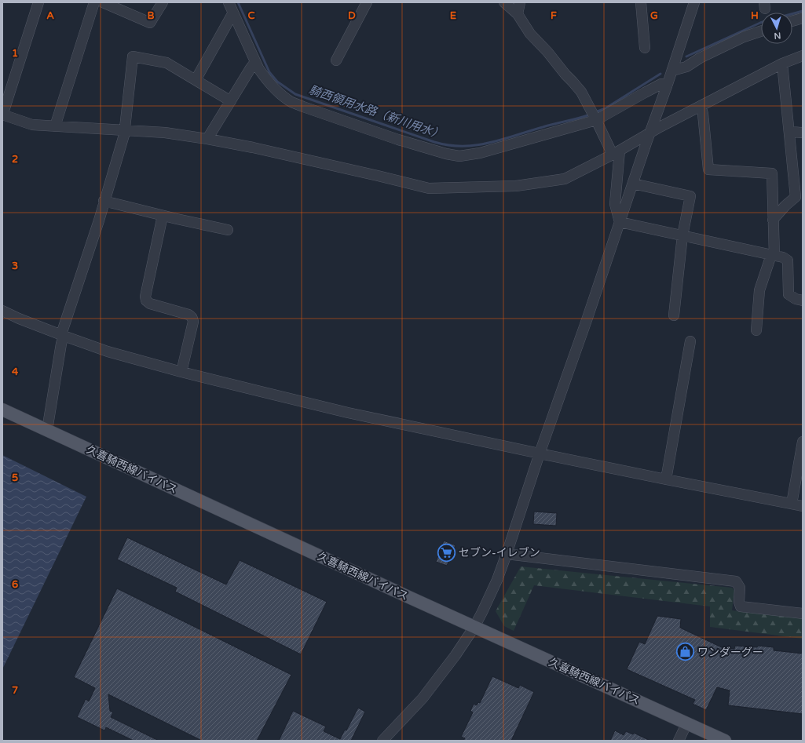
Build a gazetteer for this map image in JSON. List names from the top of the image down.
{
  "streets": {
    "main road": ["久喜騎西線バイパス"]
  },
  "water": ["騎西領用水路（新川用水）"],
  "places": {
    "supermarket": ["セブン-イレブン"],
    "shop": ["ワンダーグー"]
  },
  "north": "bottom",
  "grid": {
    "columns": [
      "A",
      "B",
      "C",
      "D",
      "E",
      "F",
      "G",
      "H"
    ],
    "rows": [
      "1",
      "2",
      "3",
      "4",
      "5",
      "6",
      "7"
    ]
  }
}
